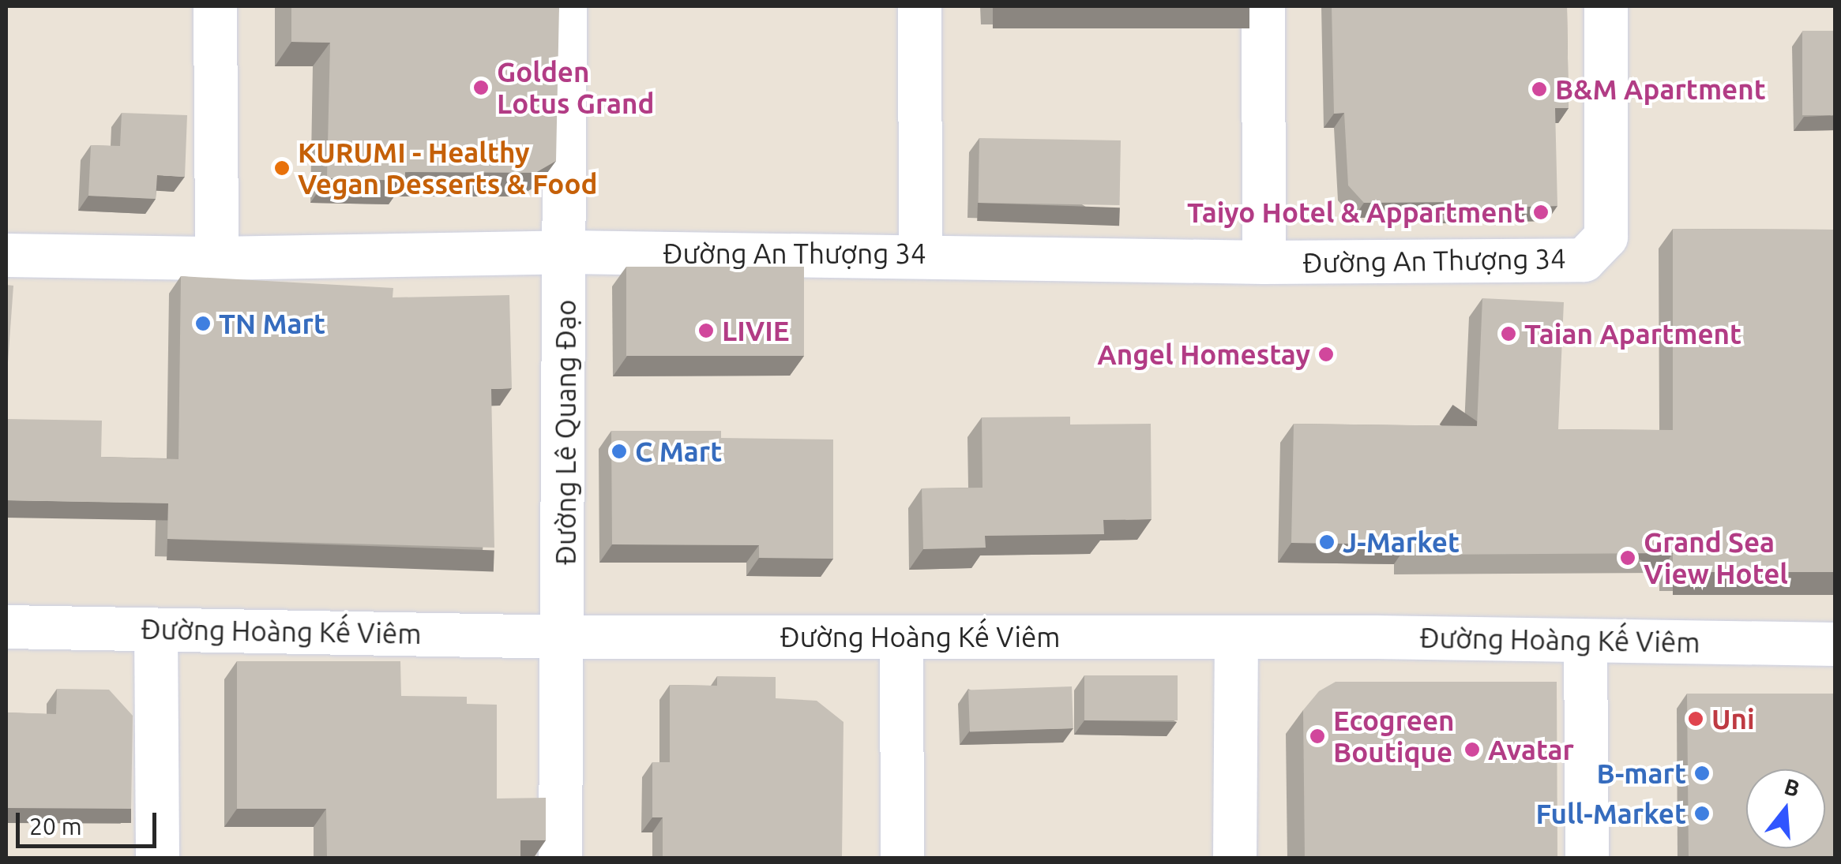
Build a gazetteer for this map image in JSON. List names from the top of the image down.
{
  "streets": {
    "street": ["Đường An Thượng 34", "Đường Lê Quang Đạo", "Đường Hoàng Kế Viêm"]
  },
  "crossings": [
    ["Đường An Thượng 34", "Đường Lê Quang Đạo"],
    ["Đường Lê Quang Đạo", "Đường Hoàng Kế Viêm"]
  ],
  "places": [
    "Golden Lotus Grand",
    "B&M Apartment",
    "KURUMI - Healthy Vegan Desserts & Food",
    "Taiyo Hotel & Appartment",
    "TN Mart",
    "LIVIE",
    "Taian Apartment",
    "Angel Homestay",
    "C Mart",
    "J-Market",
    "Grand Sea View Hotel",
    "Uni",
    "Ecogreen Boutique",
    "Avatar",
    "B-mart",
    "Full-Market"
  ],
  "scale_bar": "20 m",
  "north": "top"
}
